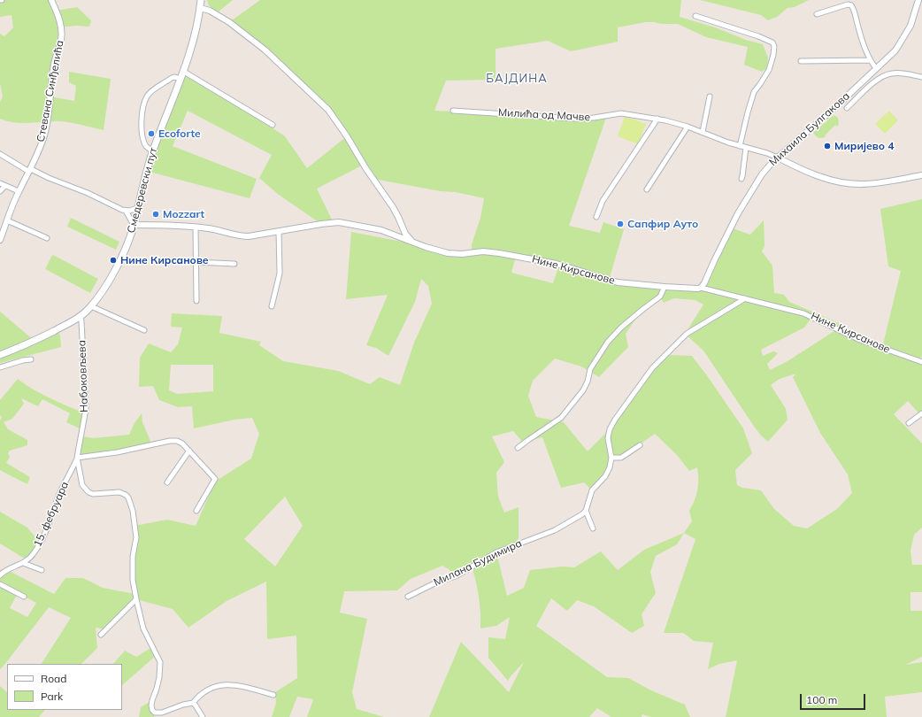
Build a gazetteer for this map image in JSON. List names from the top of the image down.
{
  "streets": {
    "main road": ["Смедеревски пут"],
    "street": [
      "Стевана Синђелића",
      "Милића од Мачве",
      "Михаила Булгакова",
      "Нине Кирсанове",
      "Набоковљева",
      "15. фебруара",
      "Милана Будимира"
    ]
  },
  "crossings": [
    ["Милића од Мачве", "Михаила Булгакова"],
    ["Михаила Булгакова", "Нине Кирсанове"],
    ["Смедеревски пут", "Нине Кирсанове"],
    ["Смедеревски пут", "Набоковљева"],
    ["Набоковљева", "15. фебруара"]
  ],
  "districts": ["БАЈДИНА"],
  "places": [
    "Ecoforte",
    "Миријево 4",
    "Mozzart",
    "Сапфир Ауто",
    "Нине Кирсанове"
  ],
  "legend": ["Road", "Park"],
  "scale_bar": "100 m"
}
